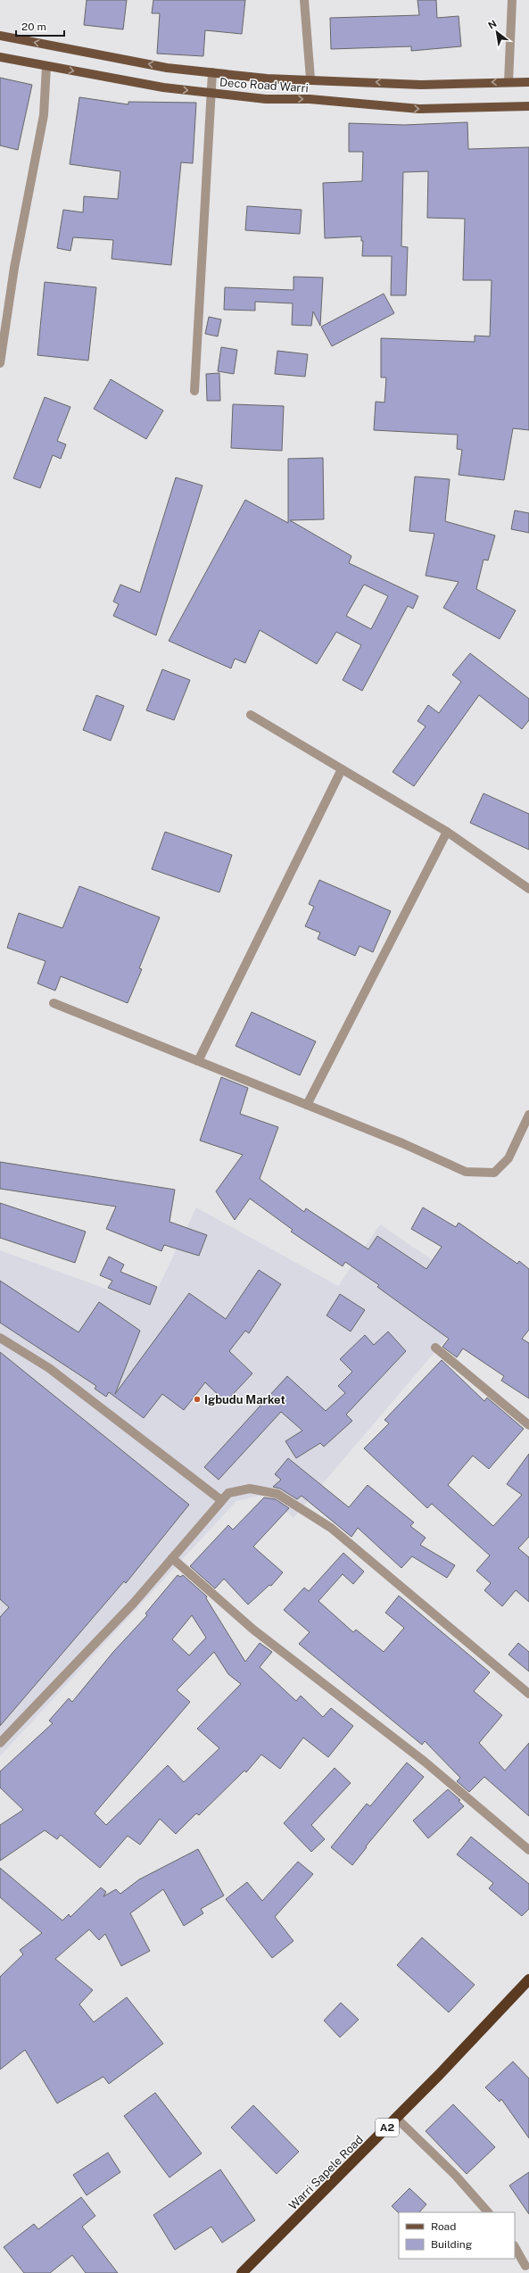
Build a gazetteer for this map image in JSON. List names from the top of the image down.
{
  "streets": {
    "highway": ["A2", "Warri Sapele Road"],
    "main road": ["Deco Road Warri"]
  },
  "places": ["Igbudu Market"],
  "legend": ["Road", "Building"],
  "scale_bar": "20 m",
  "north": "top left"
}
